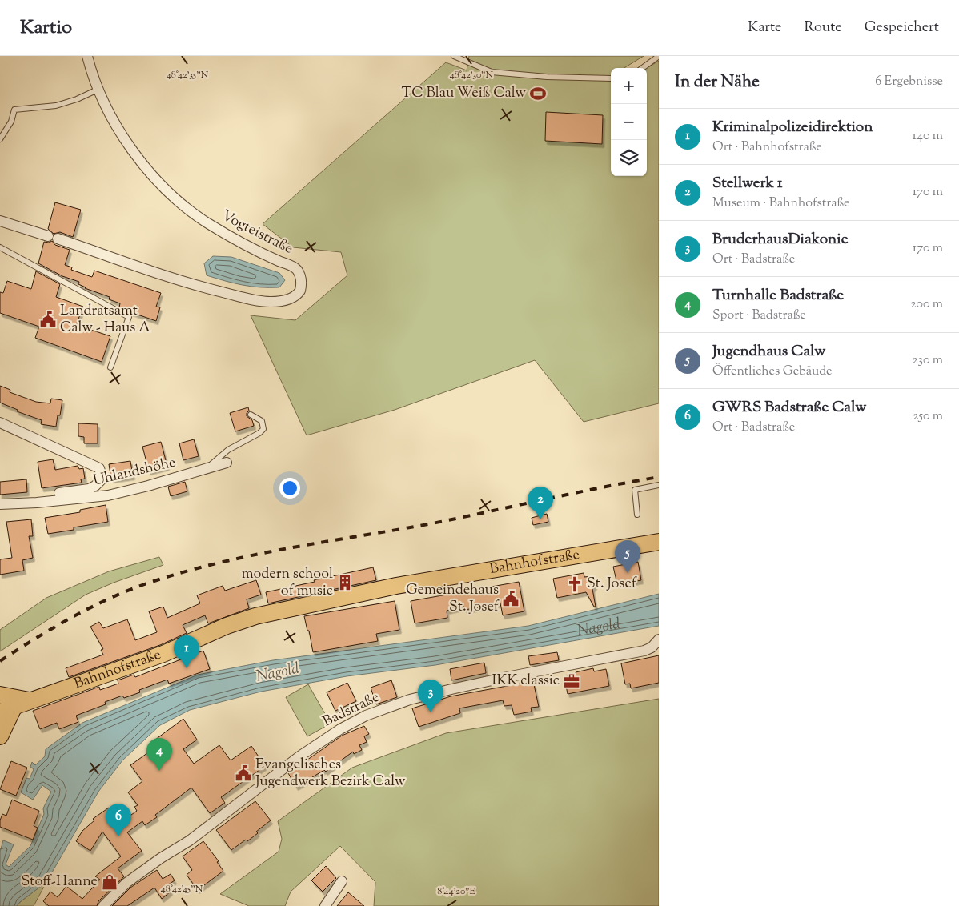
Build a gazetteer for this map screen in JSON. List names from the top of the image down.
{
  "streets": {
    "main road": ["Bahnhofstraße"],
    "street": ["Vogteistraße", "Uhlandshöhe", "Badstraße"]
  },
  "water": ["Nagold"],
  "places": {
    "sports": ["TC Blau Weiß Calw"],
    "public building": ["Landratsamt Calw - Haus A", "Gemeindehaus St. Josef", "Evangelisches Jugendwerk Bezirk Calw"],
    "building": ["modern school of music"],
    "church": ["St. Josef"],
    "office": ["IKK classic"],
    "shop": ["Stoff-Hanne"]
  },
  "page": {
    "header": "Kartio",
    "nav": ["Karte", "Route", "Gespeichert"],
    "heading": ["In der Nähe", "6 Ergebnisse"],
    "map_buttons": ["+", "−"],
    "list": [
      {
        "mark": "1",
        "name": "Kriminalpolizeidirektion",
        "note": "Ort · Bahnhofstraße",
        "value": "140 m"
      },
      {
        "mark": "2",
        "name": "Stellwerk 1",
        "note": "Museum · Bahnhofstraße",
        "value": "170 m"
      },
      {
        "mark": "3",
        "name": "BruderhausDiakonie",
        "note": "Ort · Badstraße",
        "value": "170 m"
      },
      {
        "mark": "4",
        "name": "Turnhalle Badstraße",
        "note": "Sport · Badstraße",
        "value": "200 m"
      },
      {
        "mark": "5",
        "name": "Jugendhaus Calw",
        "note": "Öffentliches Gebäude",
        "value": "230 m"
      },
      {
        "mark": "6",
        "name": "GWRS Badstraße Calw",
        "note": "Ort · Badstraße",
        "value": "250 m"
      }
    ],
    "pins": [
      "2",
      "5",
      "1",
      "3",
      "4",
      "6"
    ]
  },
  "coordinates": [
    "48°42'35\"N",
    "48°42'30\"N",
    "48°42'45\"N",
    "8°44'20\"E"
  ]
}
